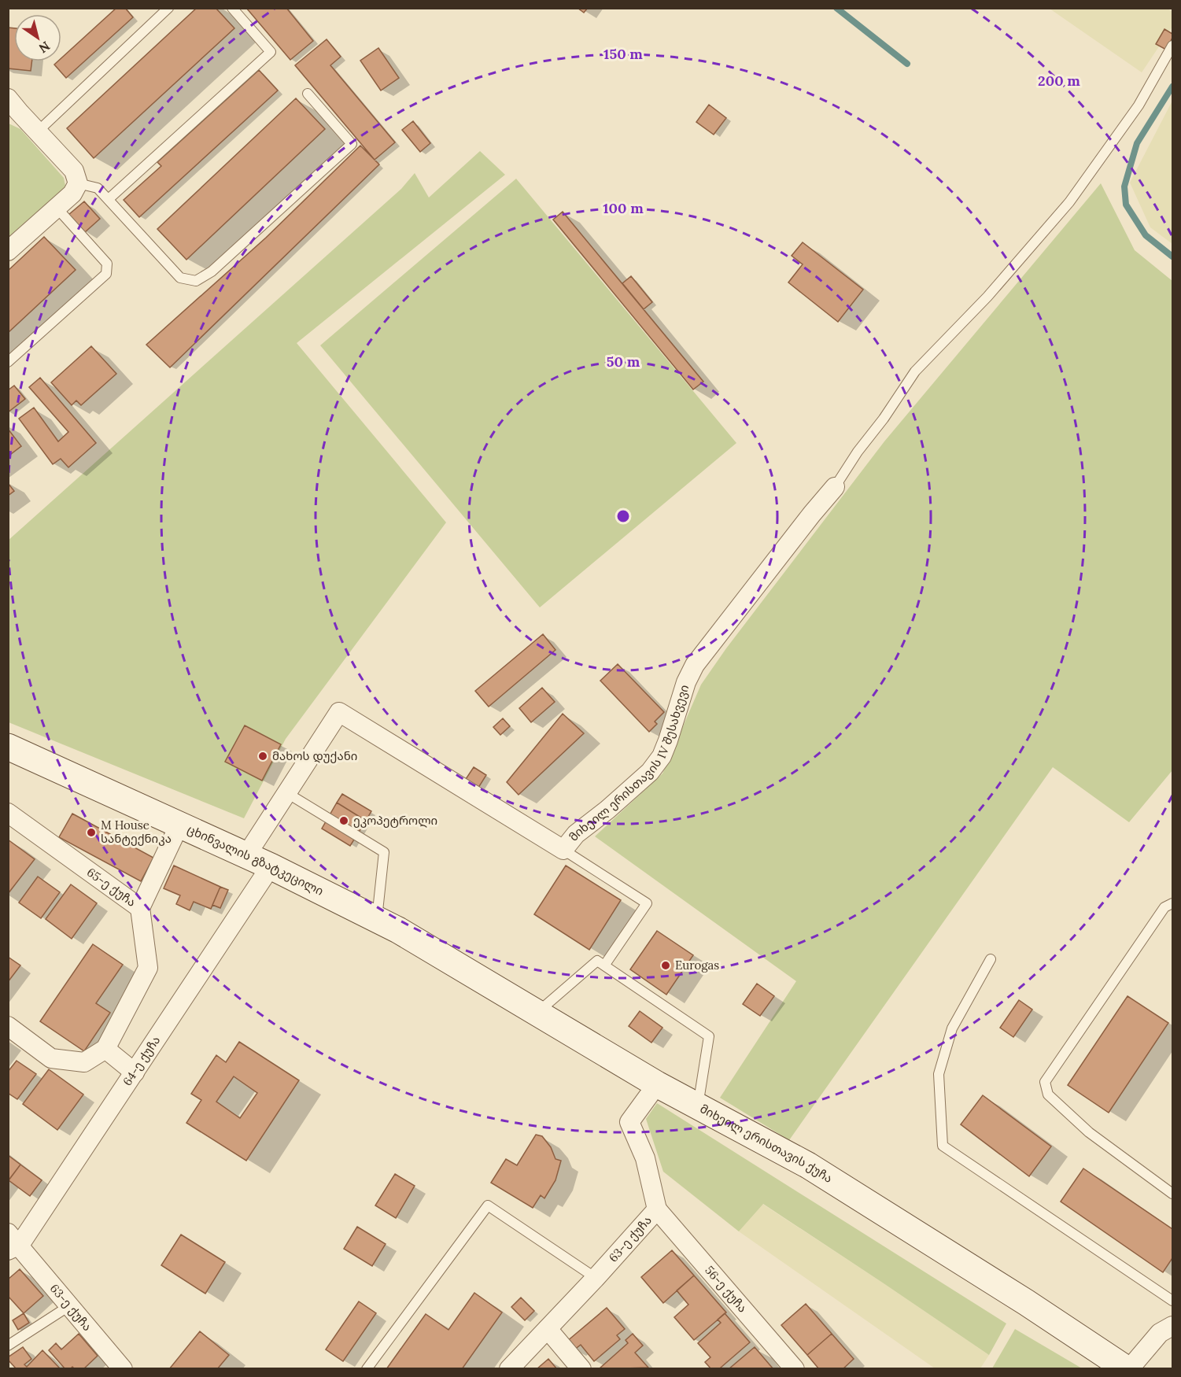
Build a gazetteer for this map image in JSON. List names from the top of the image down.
{
  "streets": {
    "main road": ["ცხინვალის გზატკეცილი", "მიხეილ ერისთავის ქუჩა"],
    "street": [
      "მიხეილ ერისთავის IV შესახვევი",
      "65-ე ქუჩა",
      "64-ე ქუჩა",
      "63-ე ქუჩა",
      "56-ე ქუჩა"
    ]
  },
  "crossings": [
    ["მიხეილ ერისთავის IV შესახვევი", "ცხინვალის გზატკეცილი"],
    ["ცხინვალის გზატკეცილი", "65-ე ქუჩა"],
    ["ცხინვალის გზატკეცილი", "64-ე ქუჩა"],
    ["ცხინვალის გზატკეცილი", "მიხეილ ერისთავის ქუჩა"],
    ["64-ე ქუჩა", "63-ე ქუჩა"],
    ["მიხეილ ერისთავის ქუჩა", "63-ე ქუჩა"],
    ["63-ე ქუჩა", "56-ე ქუჩა"]
  ],
  "places": [
    "მახოს დუქანი",
    "ეკოპეტროლი",
    "M House სანტექნიკა",
    "Eurogas"
  ],
  "north": "bottom right",
  "rings": [
    "150 m",
    "200 m",
    "100 m",
    "50 m"
  ]
}
